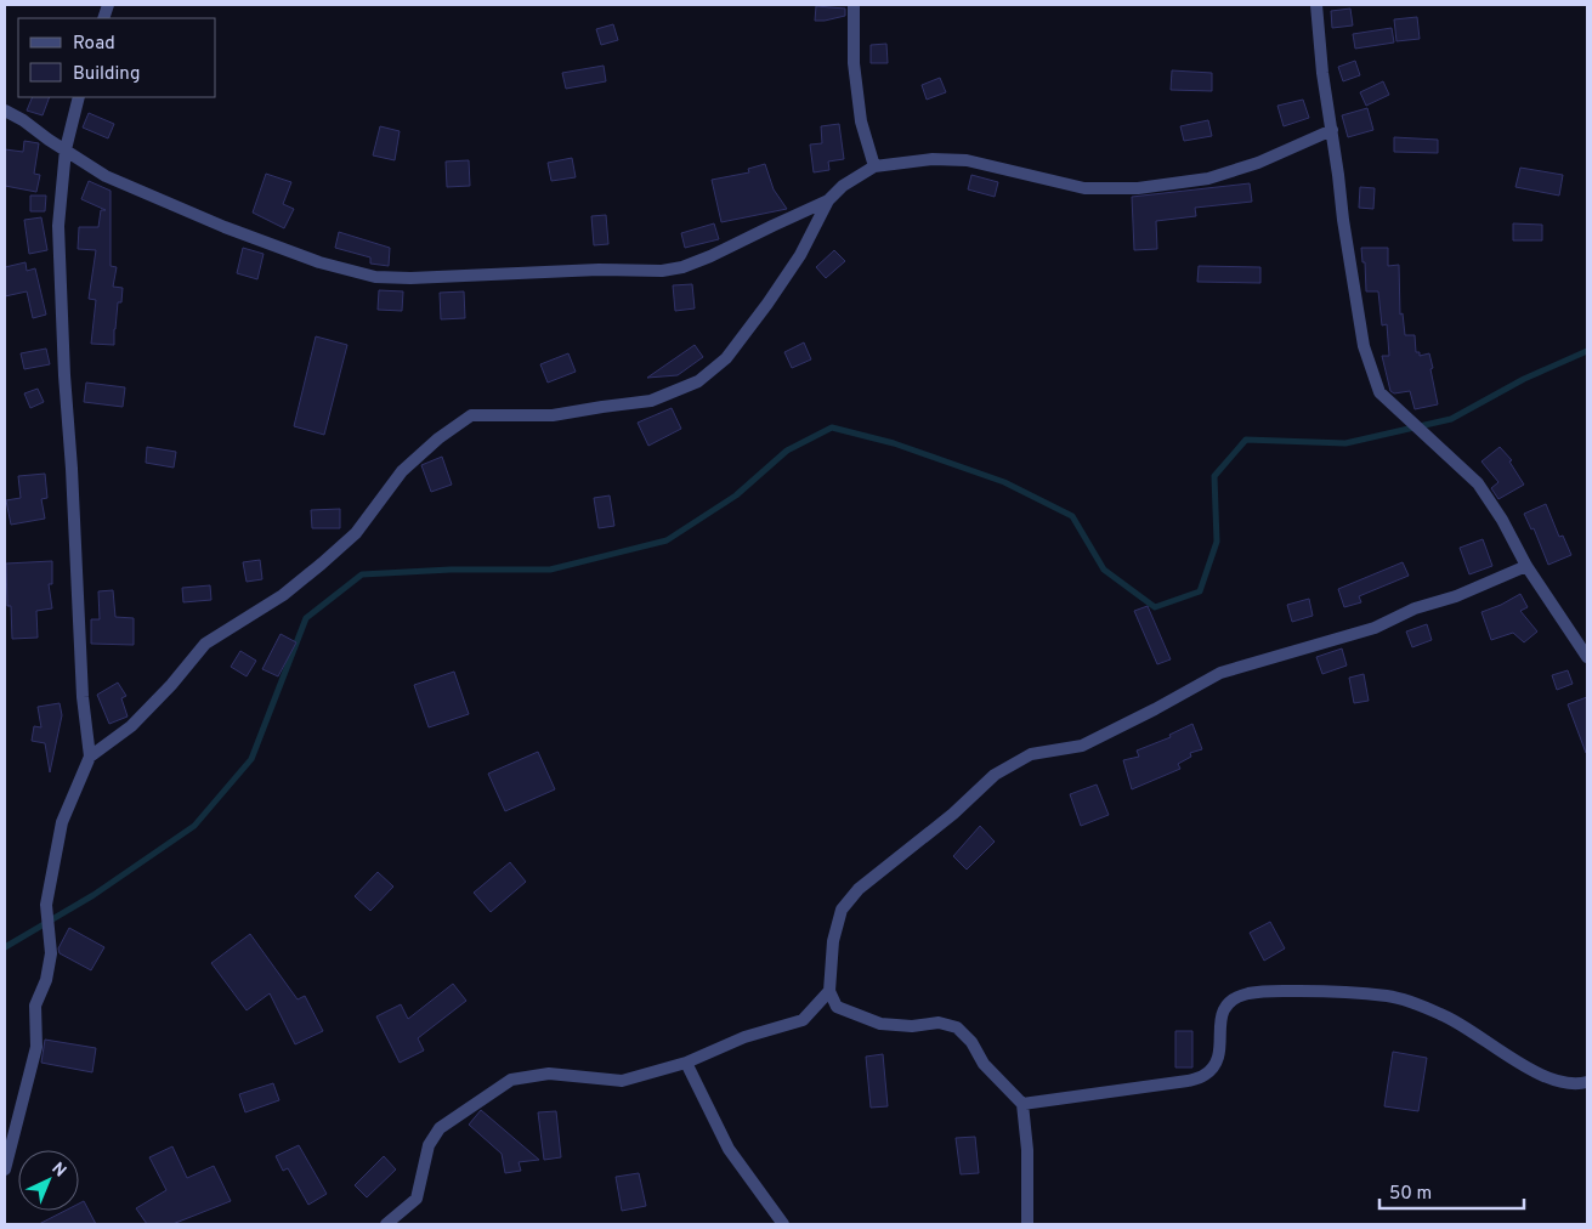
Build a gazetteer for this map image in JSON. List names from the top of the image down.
{
  "legend": ["Road", "Building"],
  "scale_bar": "50 m",
  "north": "top right"
}
